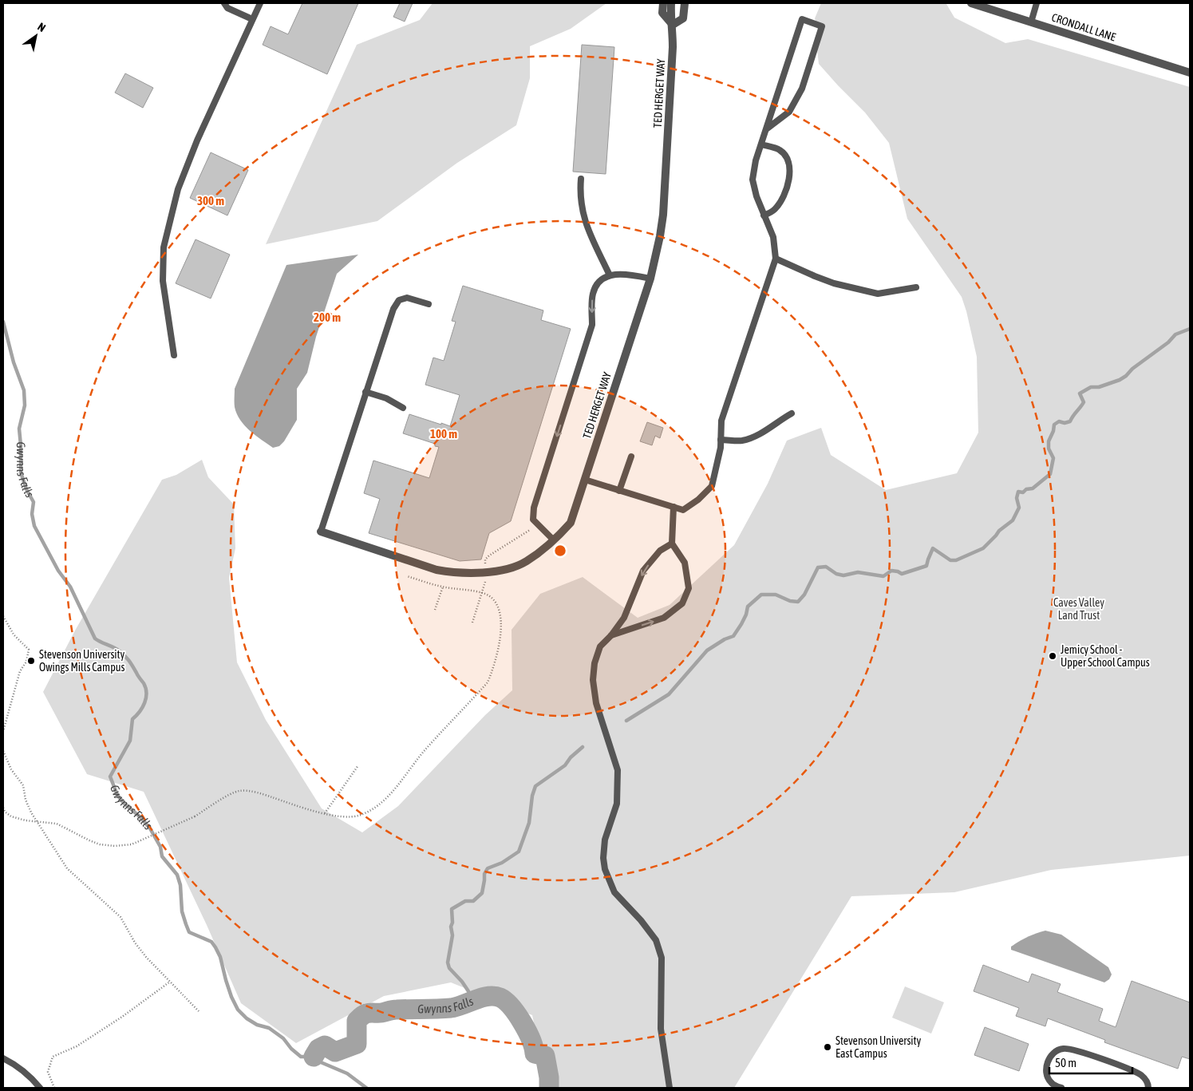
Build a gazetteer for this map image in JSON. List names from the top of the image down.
{
  "streets": {
    "street": ["CRONDALL LANE", "TED HERGET WAY"]
  },
  "water": ["Gwynns Falls"],
  "parks": ["Caves Valley Land Trust"],
  "places": ["Jemicy School - Upper School Campus", "Stevenson University Owings Mills Campus", "Stevenson University East Campus"],
  "scale_bar": "50 m",
  "north": "top right",
  "rings": ["300 m", "200 m", "100 m"]
}
